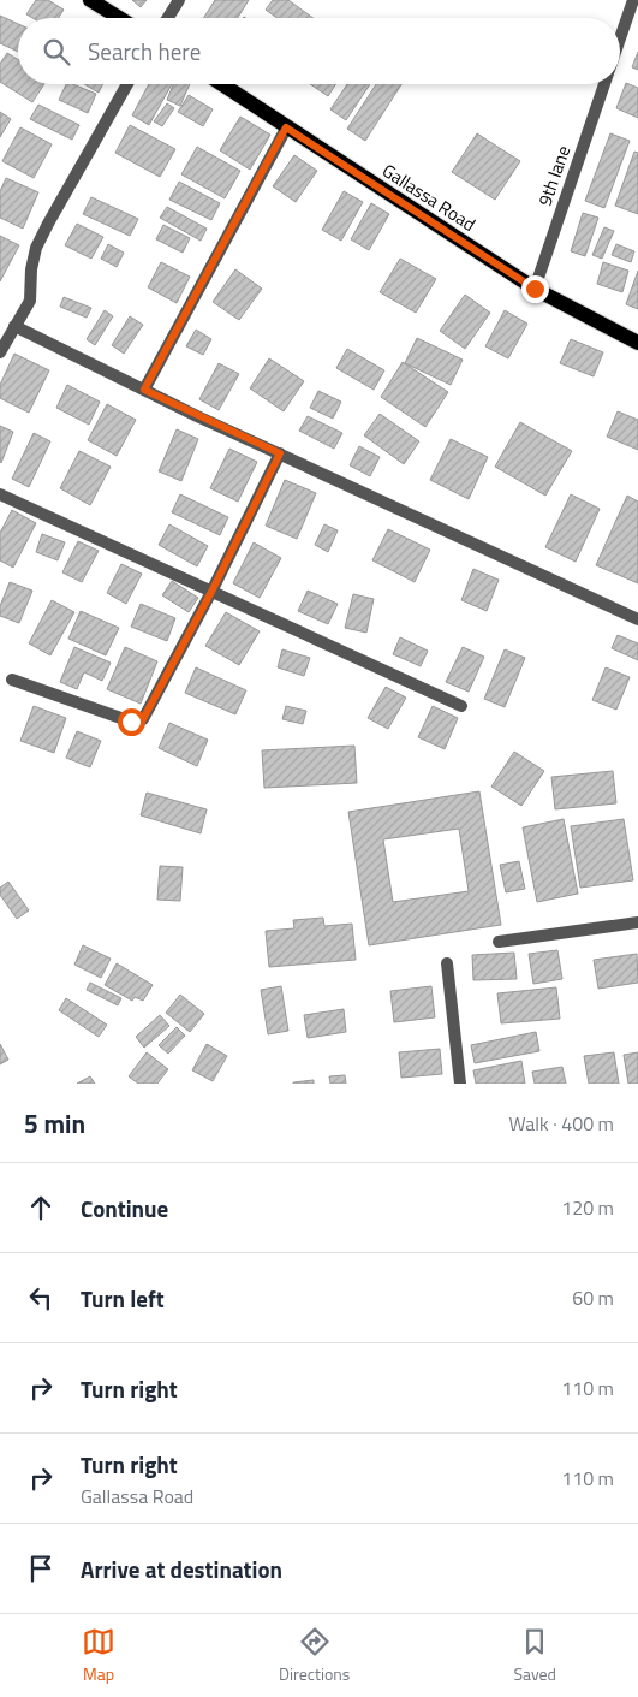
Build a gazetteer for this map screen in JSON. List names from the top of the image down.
{
  "streets": {
    "main road": ["Gallassa Road"],
    "street": ["9th lane"]
  },
  "crossings": [
    ["9th lane", "Gallassa Road"]
  ],
  "page": {
    "search": "Search here",
    "heading": ["5 min", "Walk · 400 m"],
    "list": [
      ["Continue", "120 m"],
      ["Turn left", "60 m"],
      ["Turn right", "110 m"],
      ["Turn right", "Gallassa Road", "110 m"],
      "Arrive at destination"
    ],
    "nav": ["Map", "Directions", "Saved"]
  }
}
